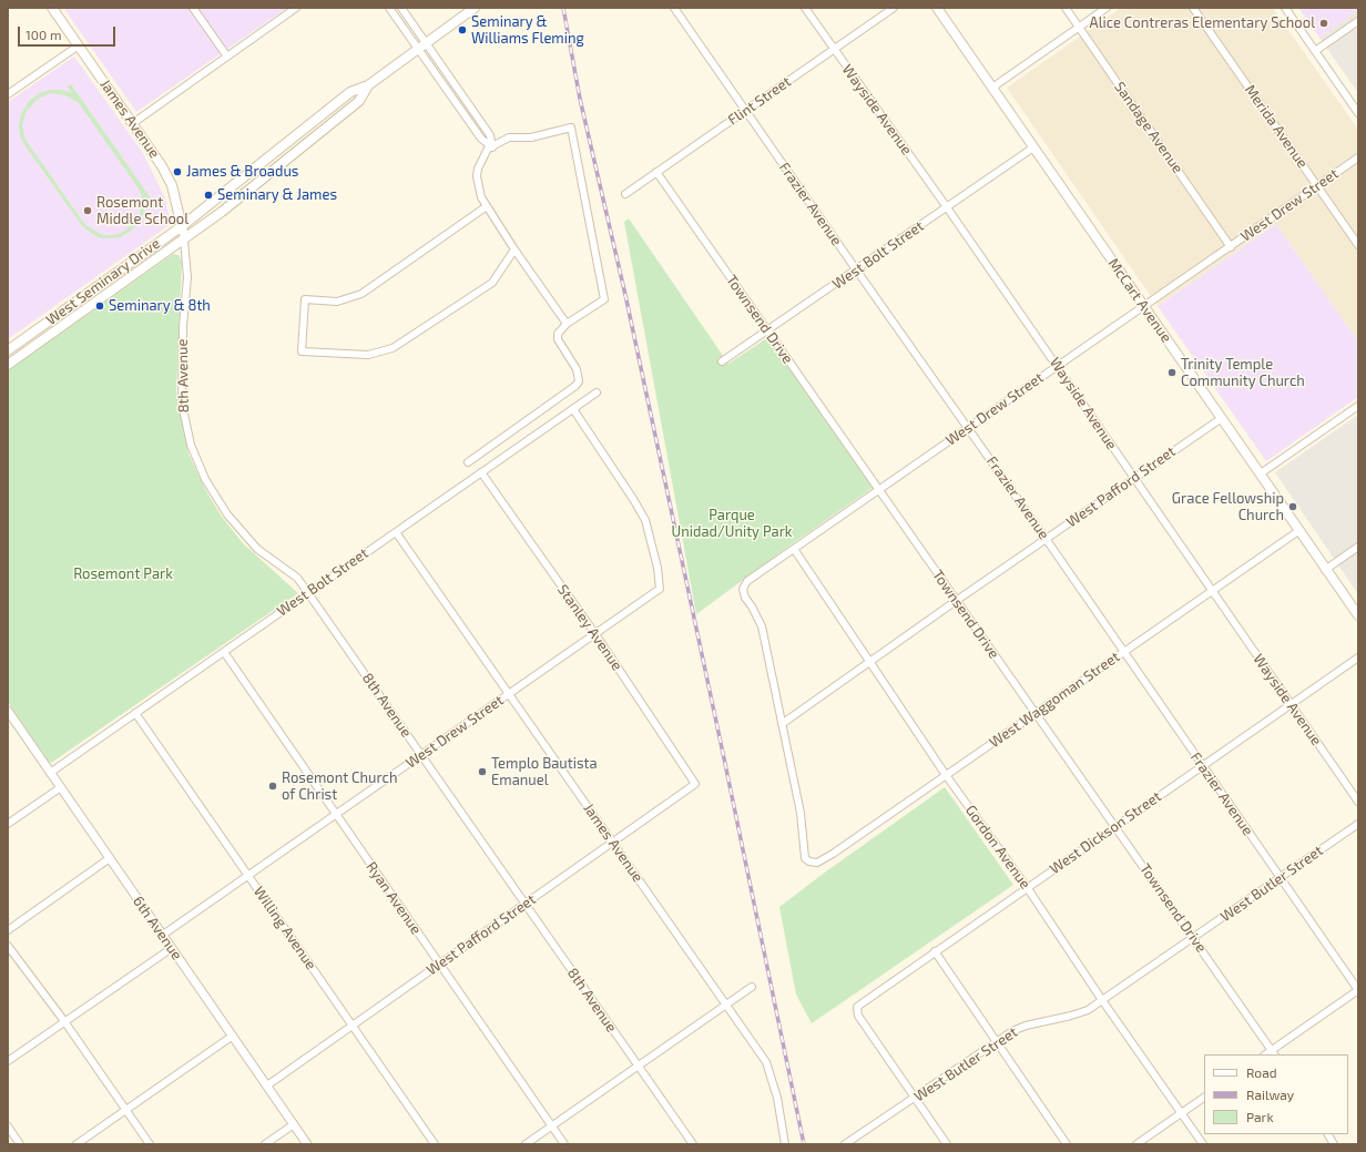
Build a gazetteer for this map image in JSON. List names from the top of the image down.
{
  "streets": {
    "main road": ["James Avenue", "West Seminary Drive", "McCart Avenue"],
    "street": [
      "Flint Street",
      "Wayside Avenue",
      "Merida Avenue",
      "Sandage Avenue",
      "Frazier Avenue",
      "West Drew Street",
      "West Bolt Street",
      "Townsend Drive",
      "8th Avenue",
      "West Pafford Street",
      "Stanley Avenue",
      "West Waggoman Street",
      "West Dickson Street",
      "Gordon Avenue",
      "West Butler Street",
      "Ryan Avenue",
      "6th Avenue",
      "Willing Avenue"
    ]
  },
  "crossings": [
    ["Flint Street", "Wayside Avenue"],
    ["Flint Street", "Frazier Avenue"],
    ["Flint Street", "Townsend Drive"],
    ["Wayside Avenue", "West Drew Street"],
    ["Wayside Avenue", "West Bolt Street"],
    ["Wayside Avenue", "West Pafford Street"],
    ["Wayside Avenue", "West Waggoman Street"],
    ["Wayside Avenue", "West Dickson Street"],
    ["James Avenue", "West Drew Street"],
    ["James Avenue", "West Bolt Street"],
    ["James Avenue", "West Seminary Drive"],
    ["James Avenue", "8th Avenue"],
    ["James Avenue", "West Pafford Street"],
    ["Merida Avenue", "West Drew Street"],
    ["Sandage Avenue", "West Drew Street"],
    ["Frazier Avenue", "West Drew Street"],
    ["Frazier Avenue", "West Bolt Street"],
    ["Frazier Avenue", "West Pafford Street"],
    ["Frazier Avenue", "West Waggoman Street"],
    ["Frazier Avenue", "West Dickson Street"],
    ["Frazier Avenue", "West Butler Street"],
    ["West Drew Street", "West Bolt Street"],
    ["West Drew Street", "McCart Avenue"],
    ["West Drew Street", "Townsend Drive"],
    ["West Drew Street", "8th Avenue"],
    ["West Drew Street", "West Pafford Street"],
    ["West Drew Street", "Stanley Avenue"],
    ["West Drew Street", "West Waggoman Street"],
    ["West Drew Street", "Gordon Avenue"],
    ["West Drew Street", "Ryan Avenue"],
    ["West Drew Street", "6th Avenue"],
    ["West Drew Street", "Willing Avenue"],
    ["West Bolt Street", "McCart Avenue"],
    ["West Bolt Street", "Townsend Drive"],
    ["West Bolt Street", "8th Avenue"],
    ["West Bolt Street", "Stanley Avenue"],
    ["West Bolt Street", "Ryan Avenue"],
    ["West Bolt Street", "6th Avenue"],
    ["West Bolt Street", "Willing Avenue"],
    ["West Seminary Drive", "8th Avenue"],
    ["McCart Avenue", "West Pafford Street"],
    ["McCart Avenue", "West Waggoman Street"],
    ["Townsend Drive", "West Pafford Street"],
    ["Townsend Drive", "West Waggoman Street"],
    ["Townsend Drive", "West Dickson Street"],
    ["Townsend Drive", "West Butler Street"],
    ["8th Avenue", "West Pafford Street"],
    ["West Pafford Street", "Stanley Avenue"],
    ["West Pafford Street", "West Waggoman Street"],
    ["West Pafford Street", "Gordon Avenue"],
    ["West Pafford Street", "Ryan Avenue"],
    ["West Pafford Street", "6th Avenue"],
    ["West Pafford Street", "Willing Avenue"],
    ["West Waggoman Street", "Gordon Avenue"],
    ["West Dickson Street", "Gordon Avenue"],
    ["West Dickson Street", "West Butler Street"],
    ["Gordon Avenue", "West Butler Street"]
  ],
  "parks": ["Parque Unidad/Unity Park", "Rosemont Park"],
  "places": [
    "Alice Contreras Elementary School",
    "Seminary & Williams Fleming",
    "James & Broadus",
    "Seminary & James",
    "Rosemont Middle School",
    "Seminary & 8th",
    "Trinity Temple Community Church",
    "Grace Fellowship Church",
    "Templo Bautista Emanuel",
    "Rosemont Church of Christ"
  ],
  "legend": ["Road", "Railway", "Park"],
  "scale_bar": "100 m"
}
